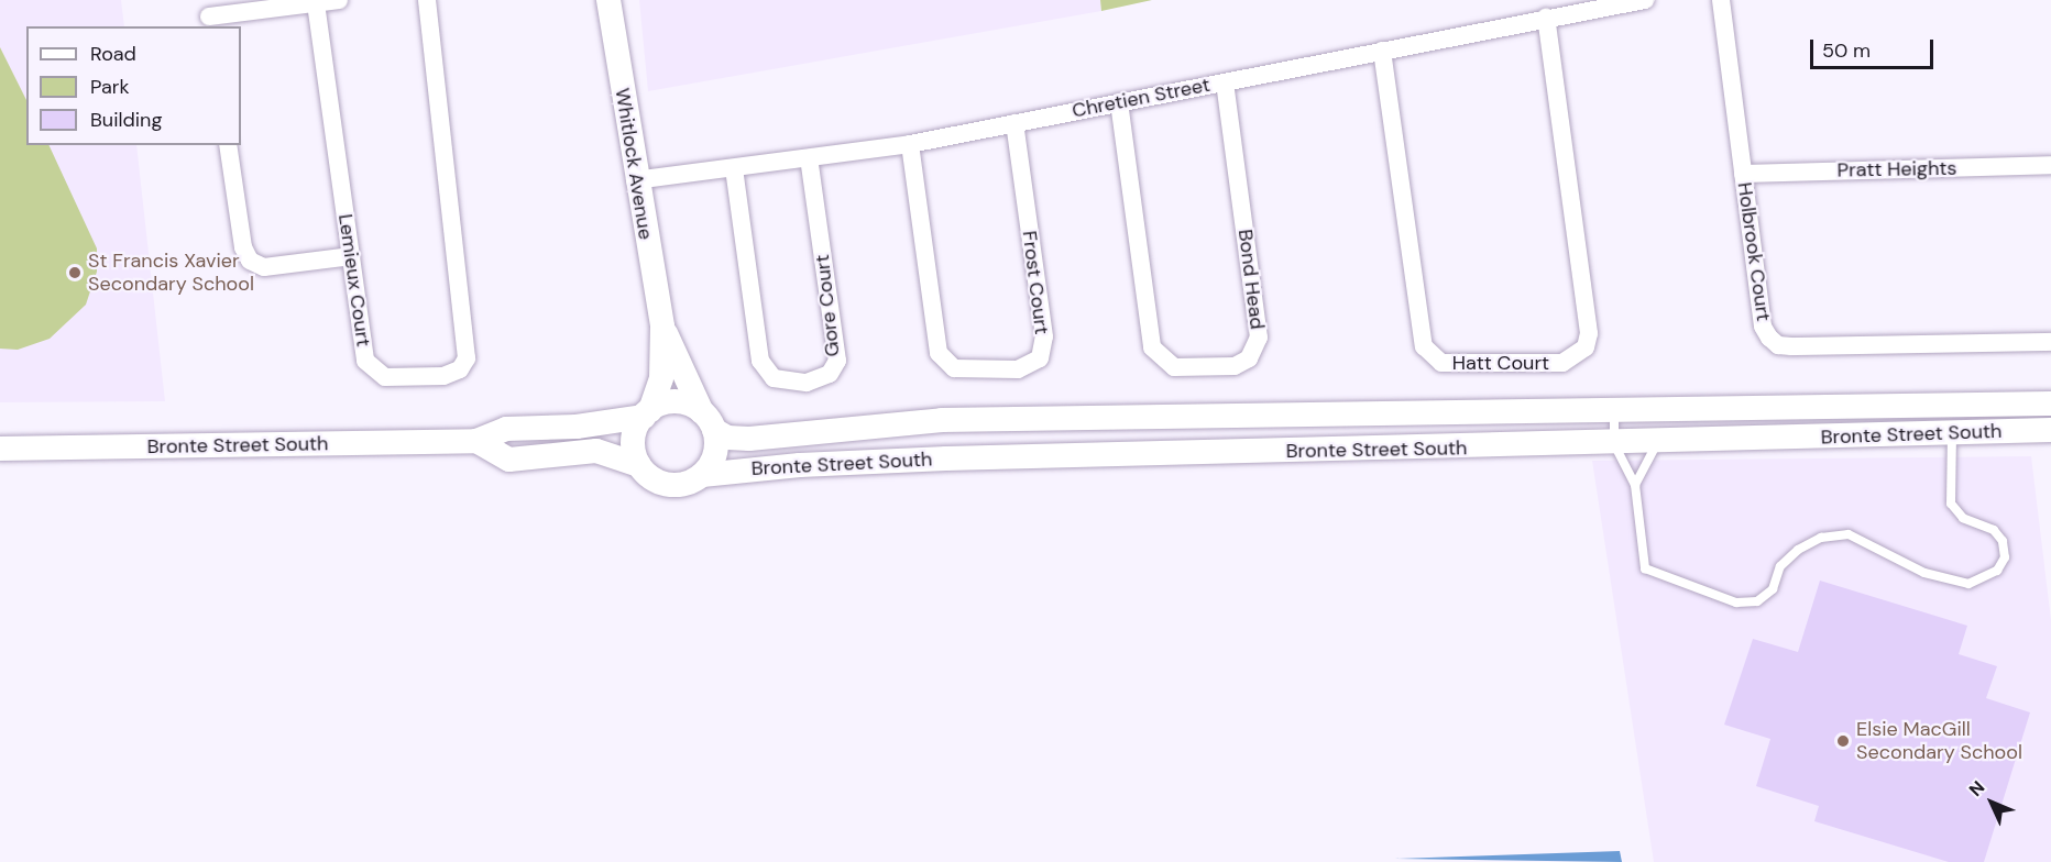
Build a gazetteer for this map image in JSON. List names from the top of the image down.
{
  "streets": {
    "main road": ["Whitlock Avenue", "Bronte Street South"],
    "street": [
      "Chretien Street",
      "Pratt Heights",
      "Holbrook Court",
      "Bond Head",
      "Lemieux Court",
      "Frost Court",
      "Gore Court",
      "Hatt Court"
    ]
  },
  "crossings": [
    ["Chretien Street", "Whitlock Avenue"],
    ["Chretien Street", "Bond Head"],
    ["Chretien Street", "Frost Court"],
    ["Chretien Street", "Gore Court"],
    ["Chretien Street", "Hatt Court"],
    ["Whitlock Avenue", "Bronte Street South"],
    ["Pratt Heights", "Holbrook Court"]
  ],
  "places": ["St Francis Xavier Secondary School", "Elsie MacGill Secondary School"],
  "legend": ["Road", "Park", "Building"],
  "scale_bar": "50 m",
  "north": "top left"
}
